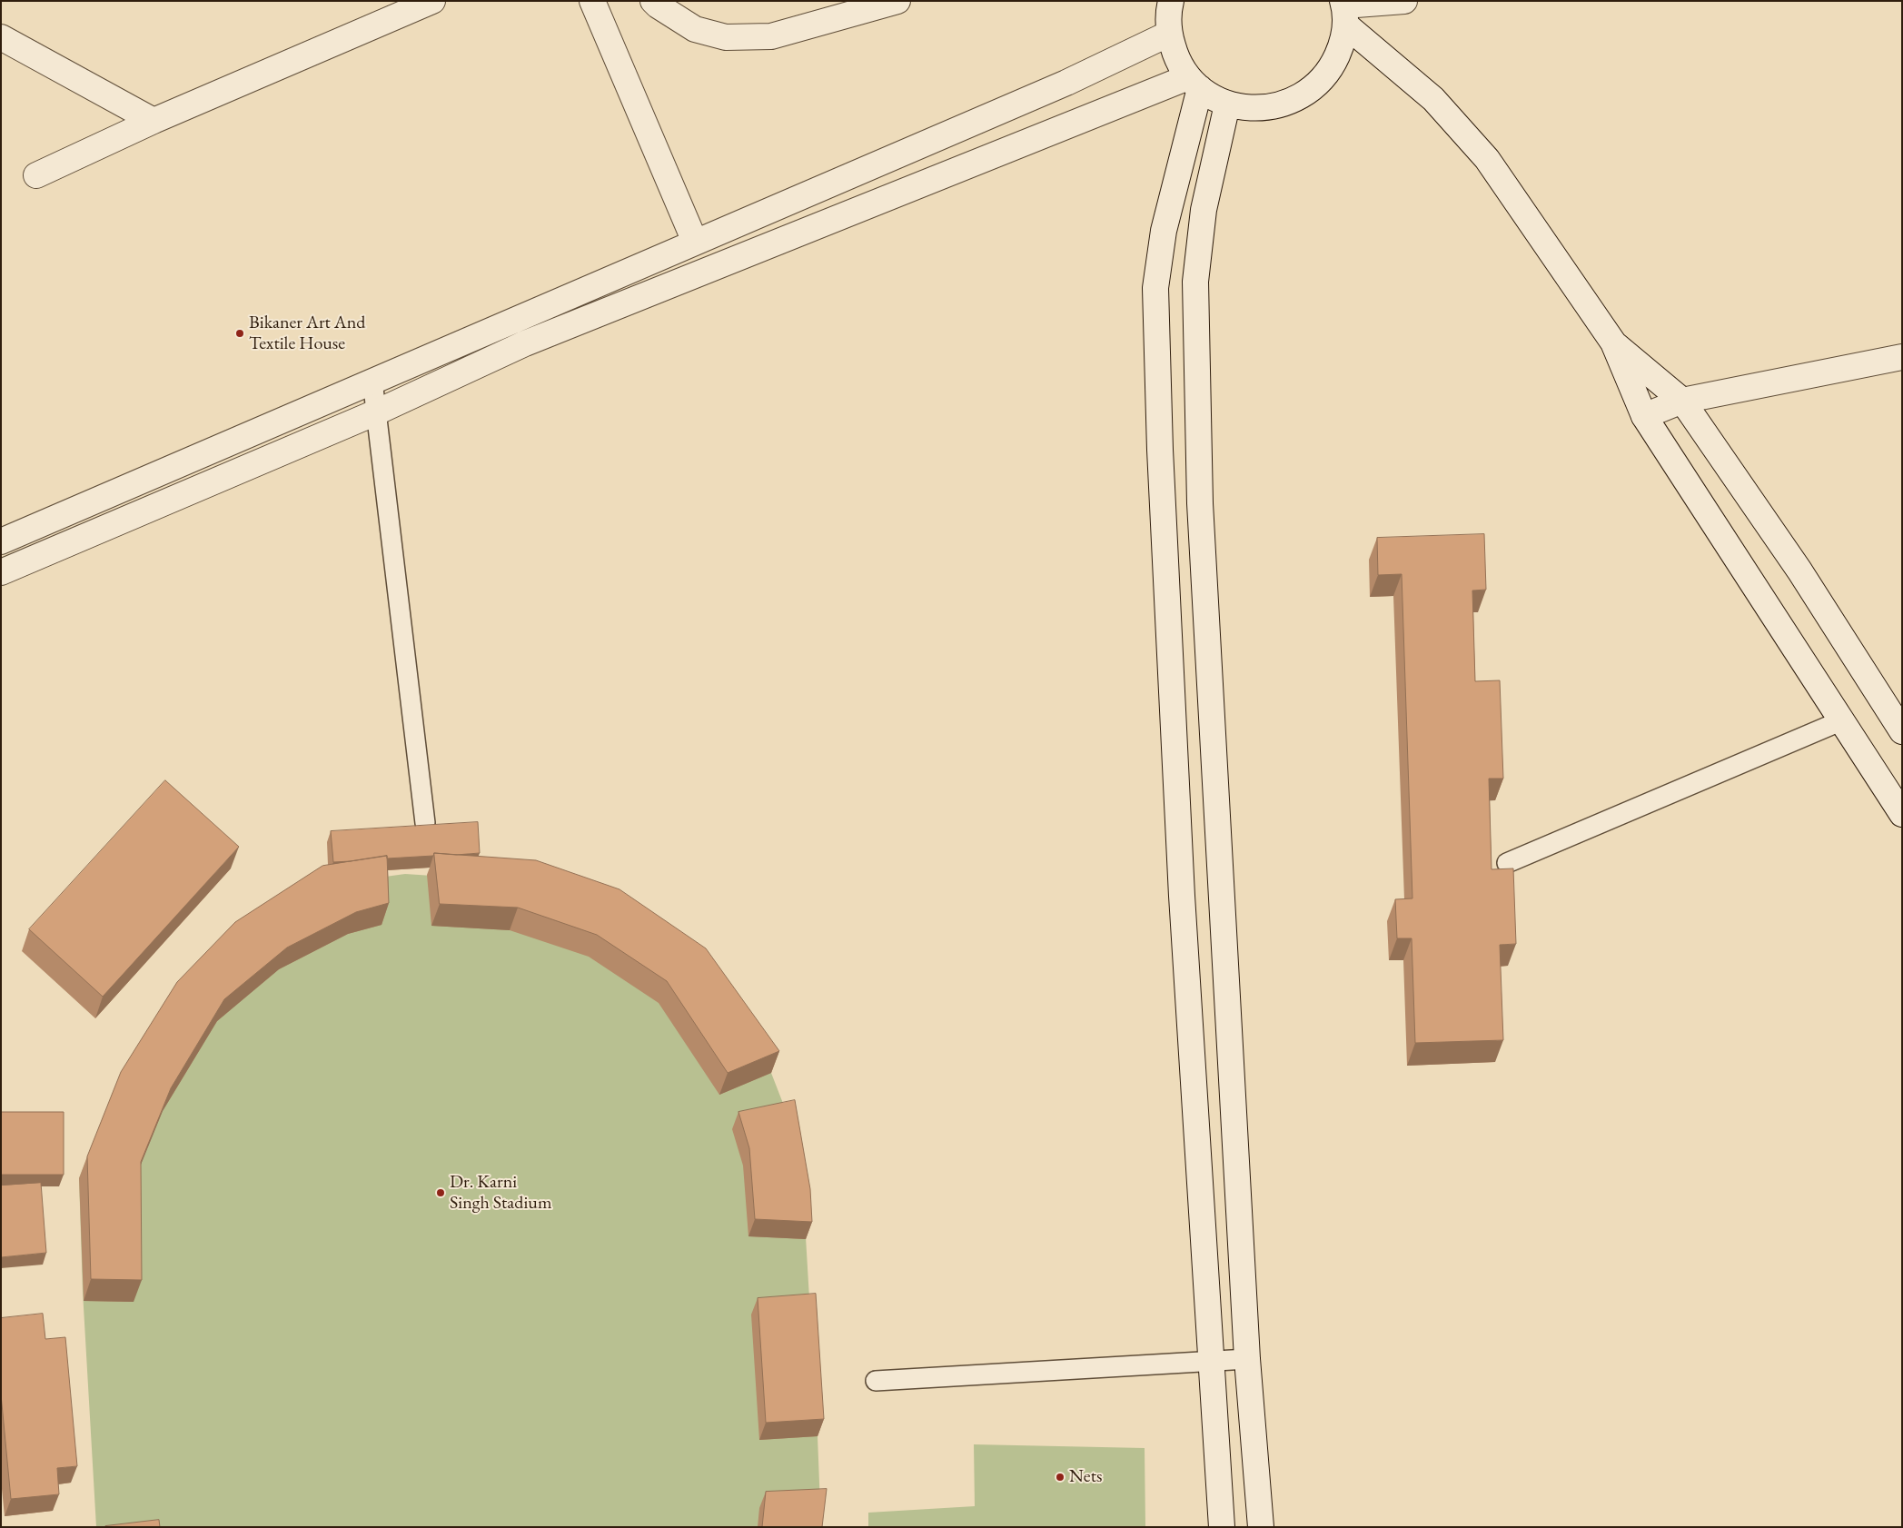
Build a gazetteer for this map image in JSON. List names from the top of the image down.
{
  "places": ["Bikaner Art And Textile House", "Dr. Karni Singh Stadium", "Nets"]
}
